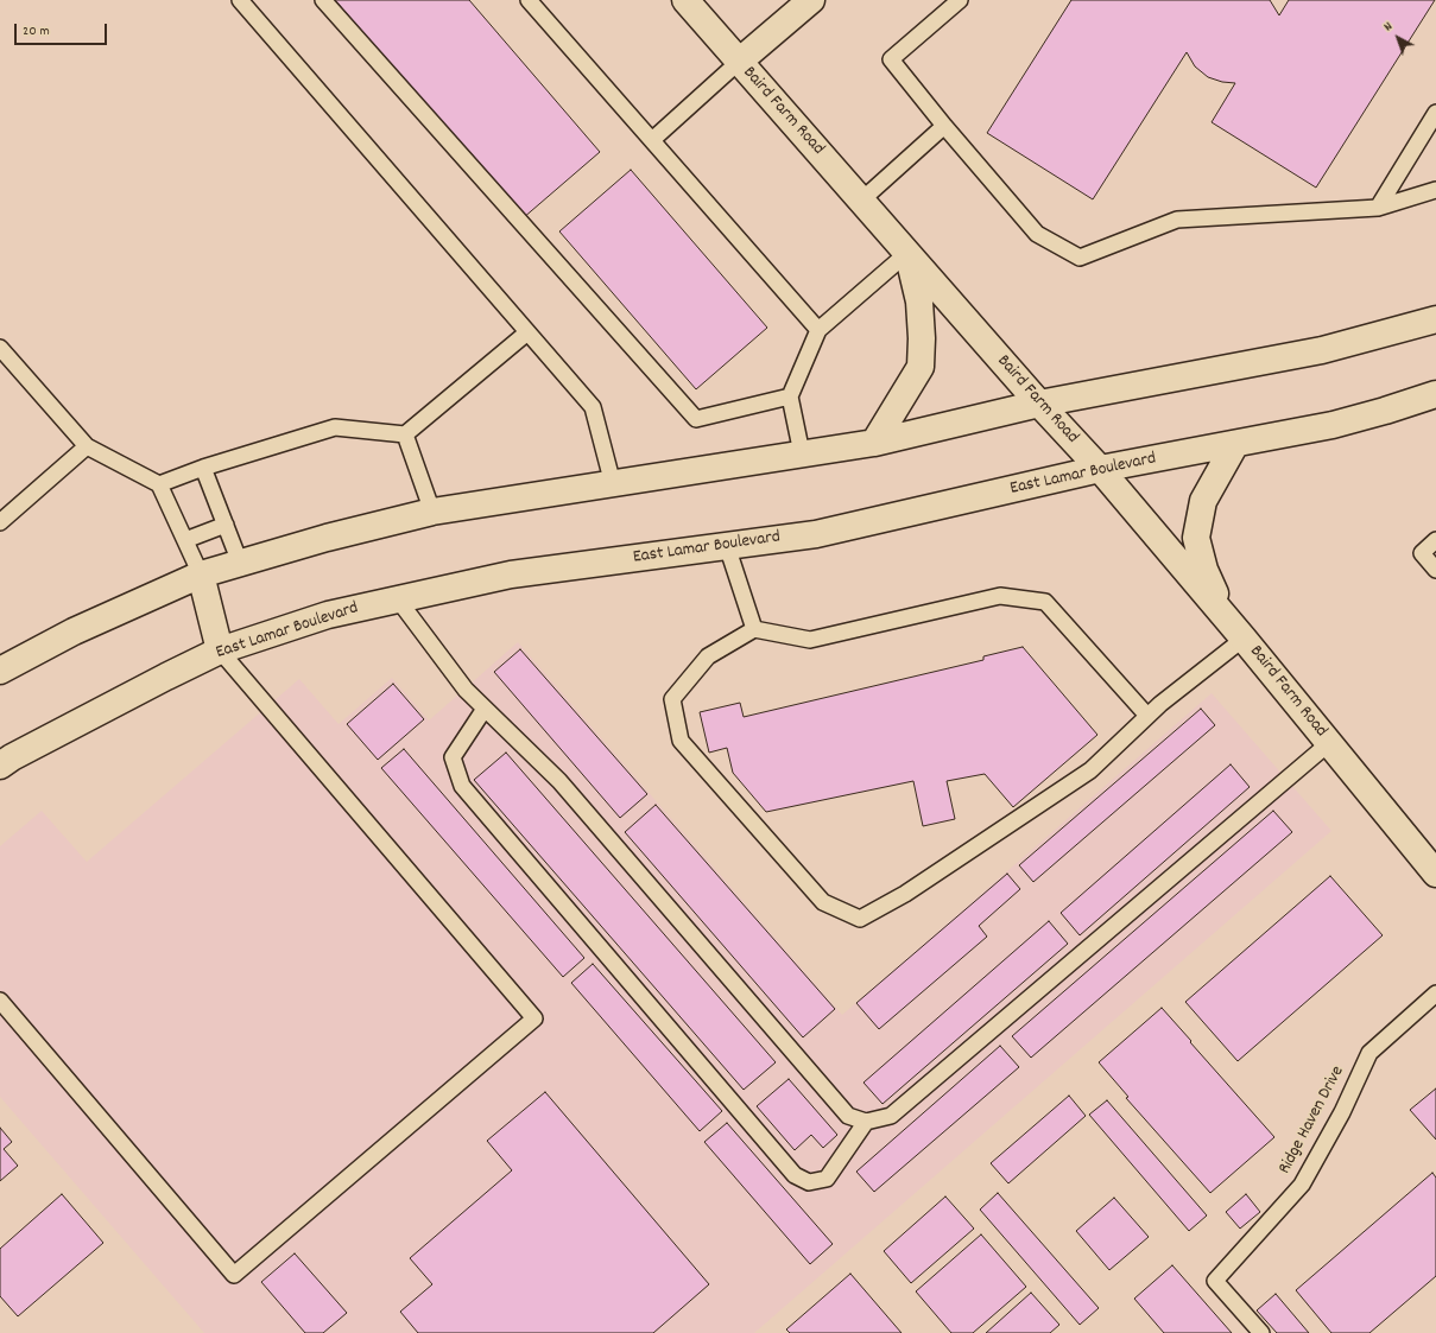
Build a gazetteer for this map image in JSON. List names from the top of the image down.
{
  "streets": {
    "main road": ["Baird Farm Road", "East Lamar Boulevard"],
    "lane": ["Ridge Haven Drive"]
  },
  "crossings": [
    ["Baird Farm Road", "East Lamar Boulevard"]
  ],
  "scale_bar": "20 m",
  "north": "top left"
}
